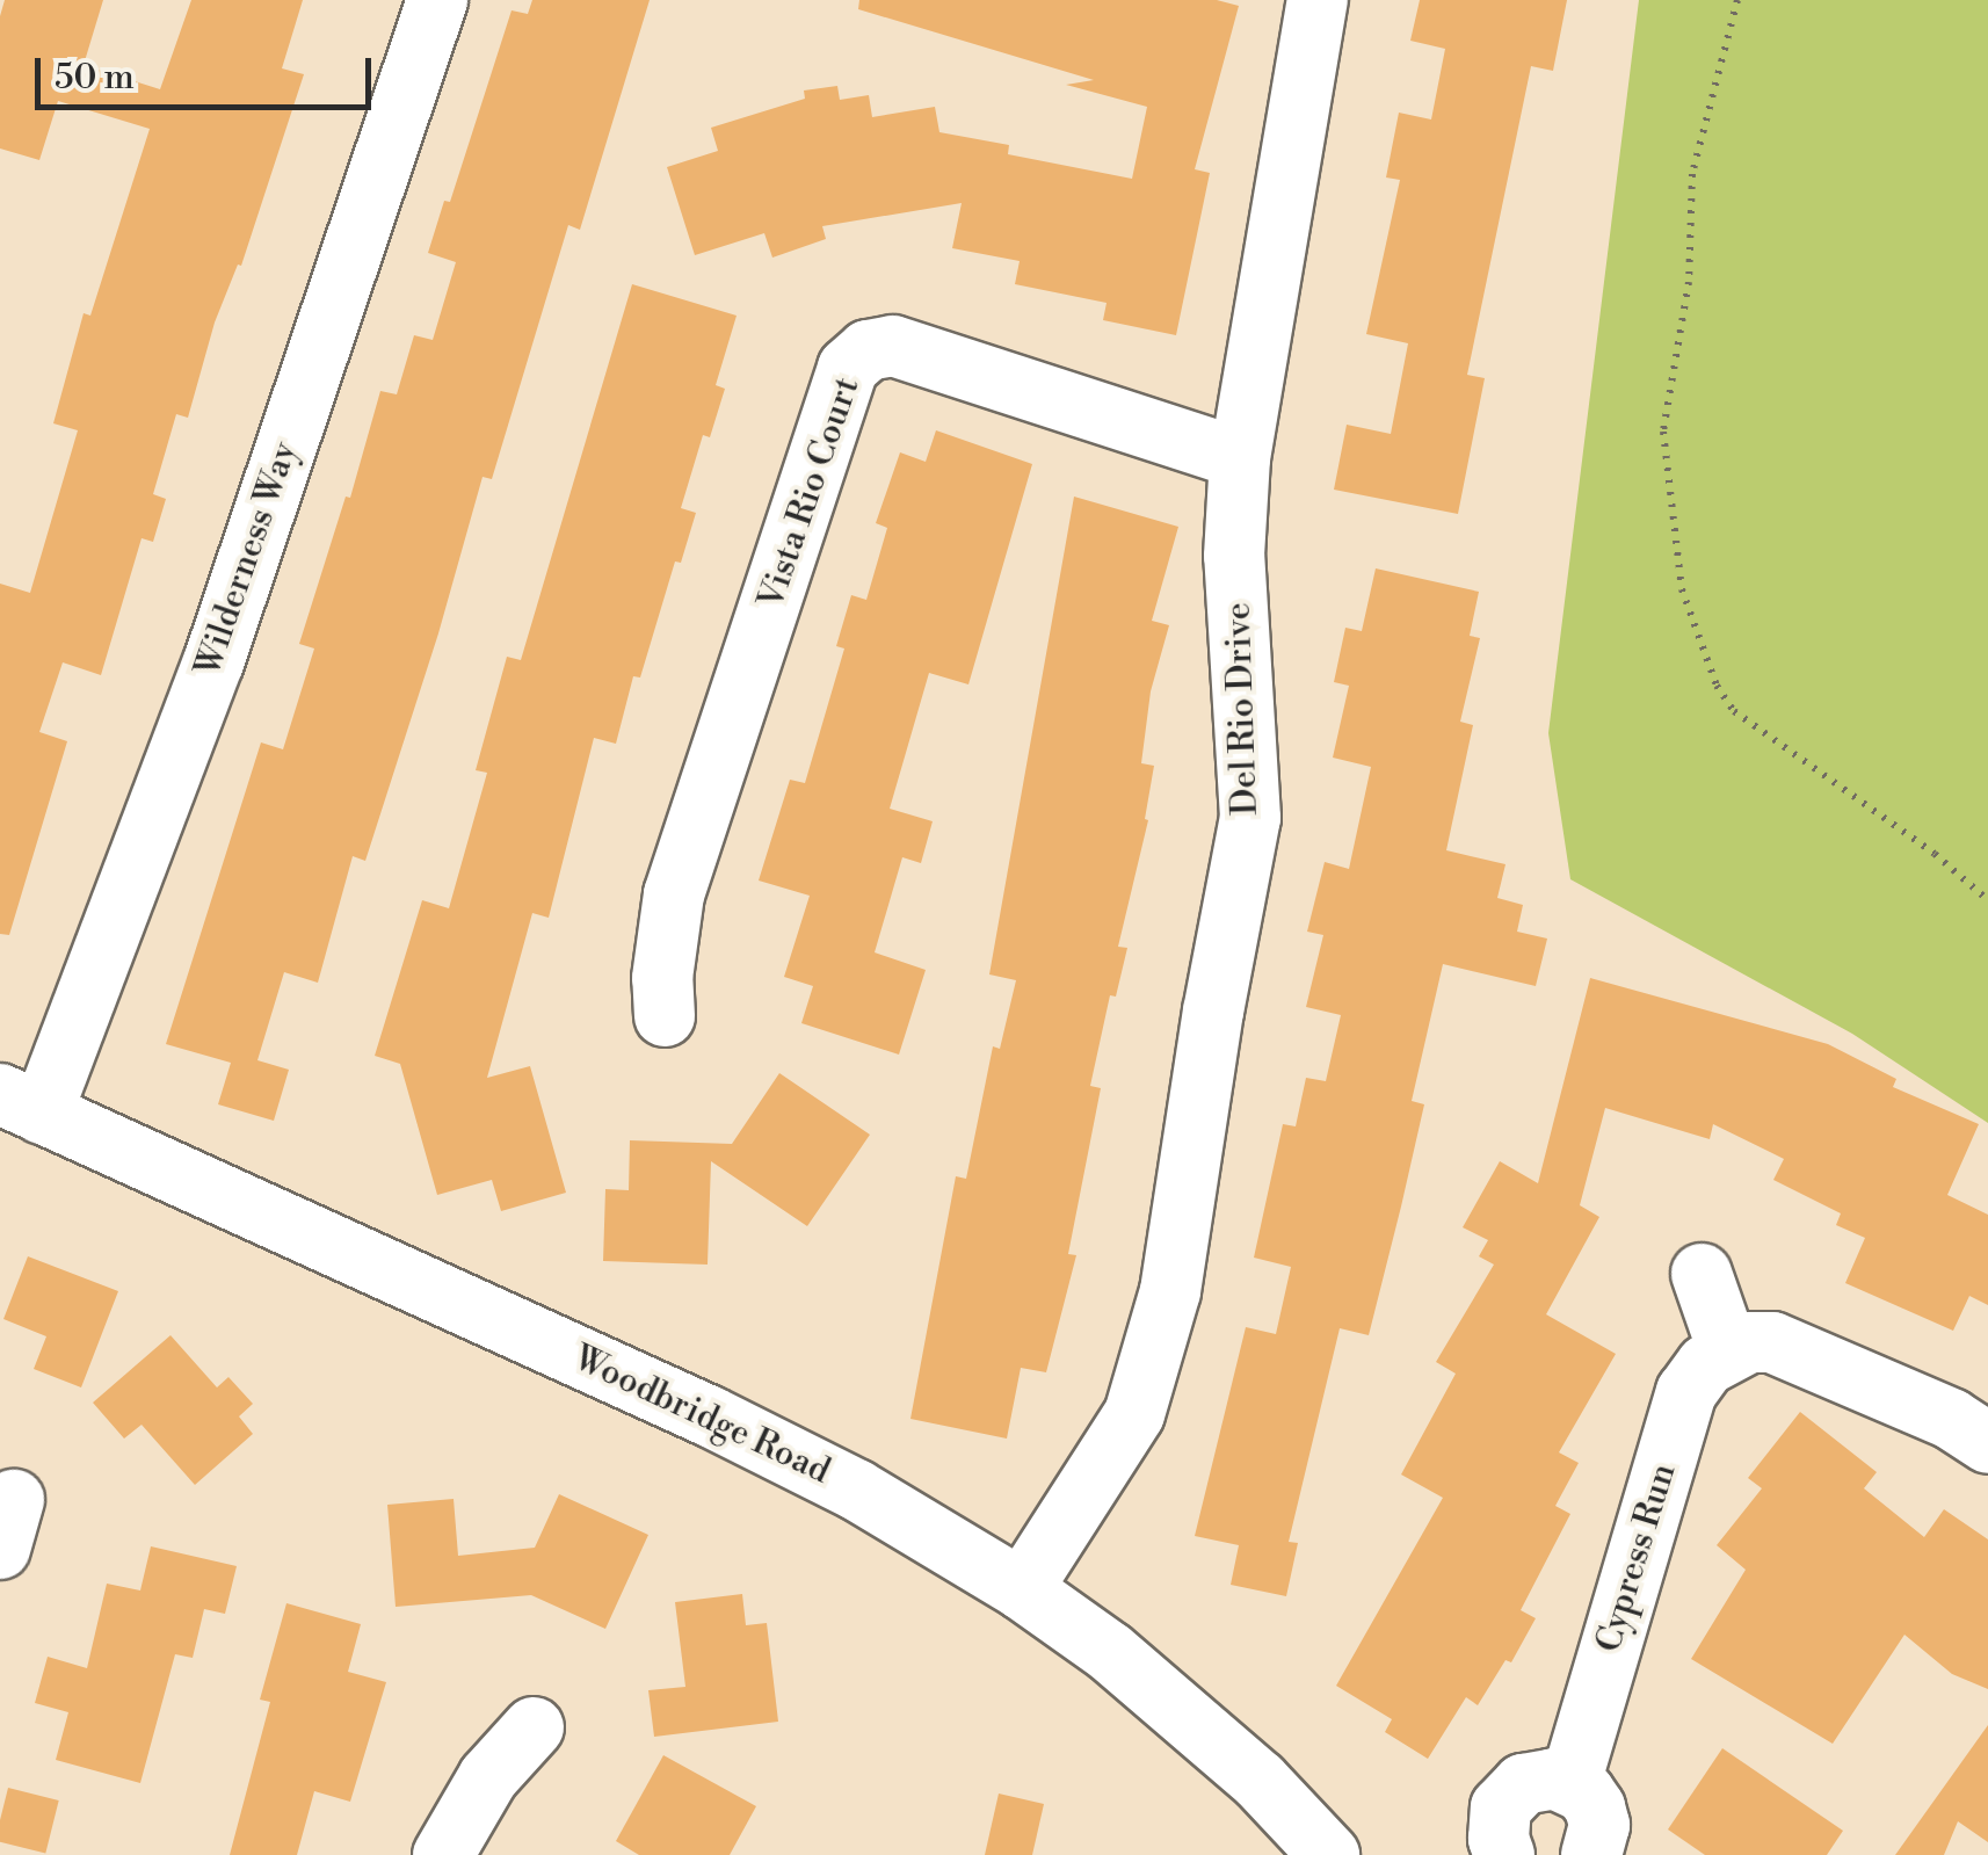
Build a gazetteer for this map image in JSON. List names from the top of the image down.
{
  "streets": {
    "street": [
      "Vista Rio Court",
      "Wilderness Way",
      "Del Rio Drive",
      "Woodbridge Road",
      "Cypress Run"
    ]
  },
  "crossings": [
    ["Vista Rio Court", "Del Rio Drive"],
    ["Wilderness Way", "Woodbridge Road"],
    ["Del Rio Drive", "Woodbridge Road"]
  ],
  "scale_bar": "50 m"
}
